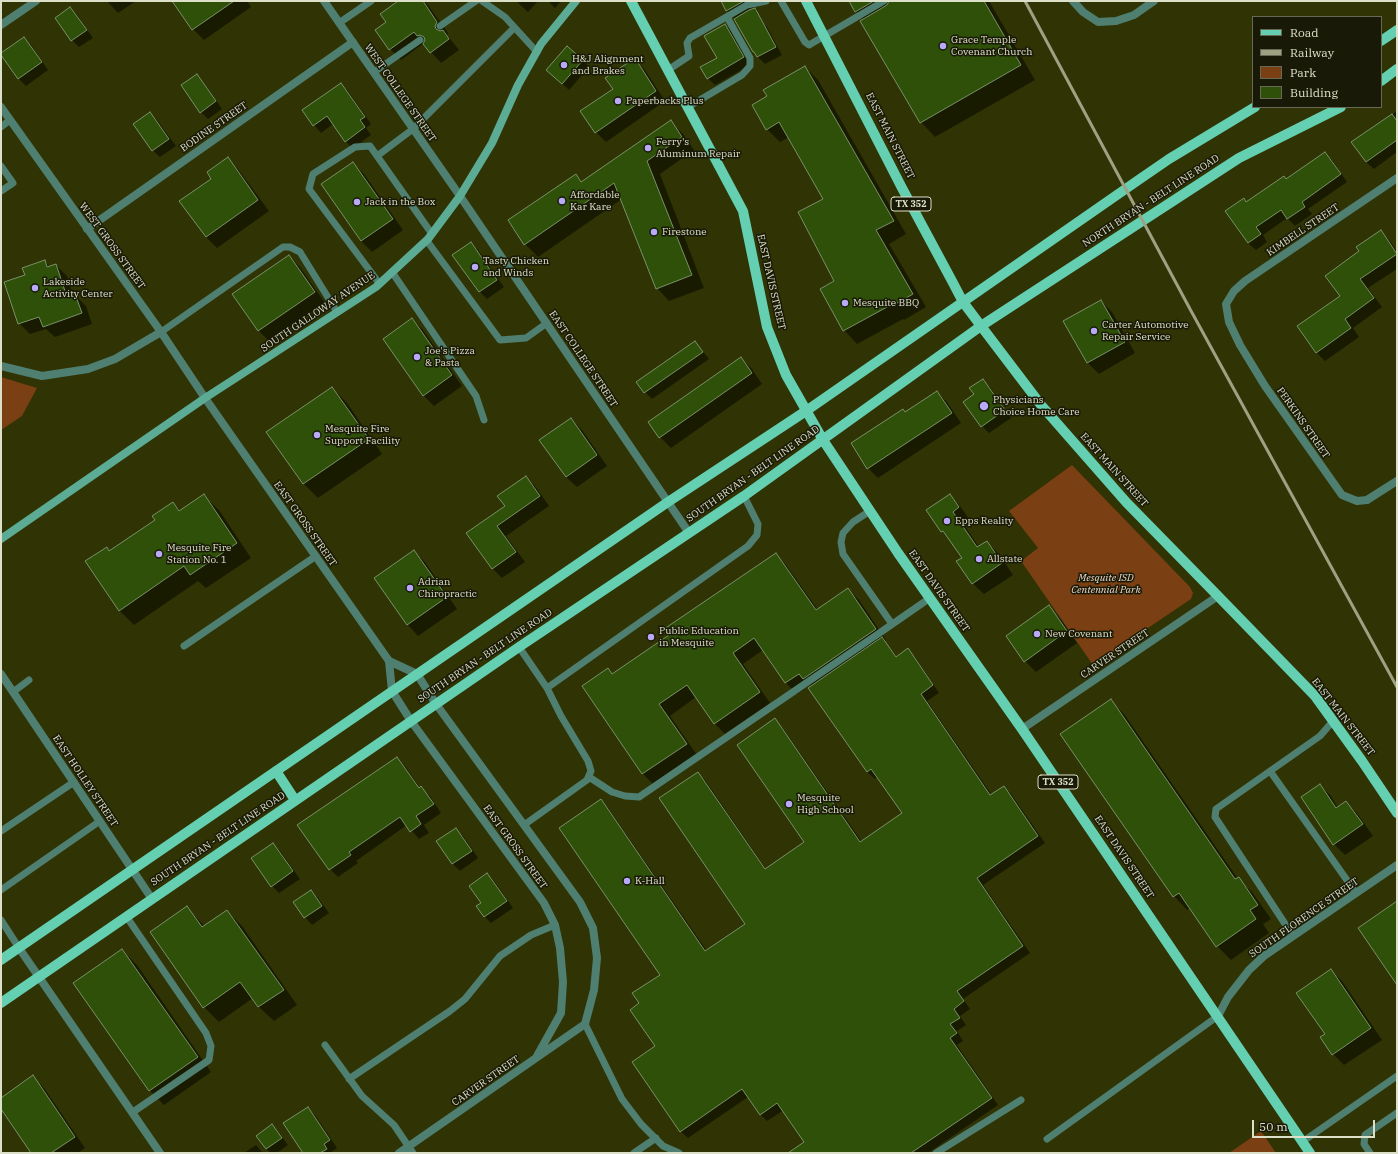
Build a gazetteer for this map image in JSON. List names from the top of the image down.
{
  "streets": {
    "main road": [
      "EAST MAIN STREET",
      "NORTH BRYAN - BELT LINE ROAD",
      "TX 352",
      "EAST DAVIS STREET",
      "SOUTH GALLOWAY AVENUE",
      "SOUTH BRYAN - BELT LINE ROAD"
    ],
    "street": [
      "WEST COLLEGE STREET",
      "BODINE STREET",
      "KIMBELL STREET",
      "WEST GROSS STREET",
      "EAST COLLEGE STREET",
      "PERKINS STREET",
      "EAST GROSS STREET",
      "CARVER STREET",
      "EAST HOLLEY STREET",
      "SOUTH FLORENCE STREET"
    ]
  },
  "crossings": [
    ["WEST COLLEGE STREET", "BODINE STREET"],
    ["WEST COLLEGE STREET", "SOUTH GALLOWAY AVENUE"],
    ["WEST COLLEGE STREET", "EAST COLLEGE STREET"],
    ["BODINE STREET", "WEST GROSS STREET"],
    ["EAST MAIN STREET", "NORTH BRYAN - BELT LINE ROAD"],
    ["EAST MAIN STREET", "SOUTH BRYAN - BELT LINE ROAD"],
    ["EAST MAIN STREET", "CARVER STREET"],
    ["NORTH BRYAN - BELT LINE ROAD", "SOUTH BRYAN - BELT LINE ROAD"],
    ["KIMBELL STREET", "PERKINS STREET"],
    ["WEST GROSS STREET", "SOUTH GALLOWAY AVENUE"],
    ["WEST GROSS STREET", "EAST GROSS STREET"],
    ["EAST DAVIS STREET", "SOUTH BRYAN - BELT LINE ROAD"],
    ["EAST DAVIS STREET", "CARVER STREET"],
    ["EAST DAVIS STREET", "SOUTH FLORENCE STREET"],
    ["SOUTH GALLOWAY AVENUE", "EAST COLLEGE STREET"],
    ["SOUTH GALLOWAY AVENUE", "EAST GROSS STREET"],
    ["EAST COLLEGE STREET", "SOUTH BRYAN - BELT LINE ROAD"],
    ["SOUTH BRYAN - BELT LINE ROAD", "EAST GROSS STREET"],
    ["SOUTH BRYAN - BELT LINE ROAD", "EAST HOLLEY STREET"],
    ["EAST GROSS STREET", "CARVER STREET"]
  ],
  "parks": ["Mesquite ISD Centennial Park"],
  "places": [
    "Grace Temple Covenant Church",
    "H&J Alignment and Brakes",
    "Paperbacks Plus",
    "Ferry's Aluminum Repair",
    "Affordable Kar Kare",
    "Jack in the Box",
    "Firestone",
    "Tasty Chicken and Winds",
    "Lakeside Activity Center",
    "Mesquite BBQ",
    "Carter Automotive Repair Service",
    "Joe's Pizza & Pasta",
    "Physicians Choice Home Care",
    "Mesquite Fire Support Facility",
    "Epps Reality",
    "Mesquite Fire Station No. 1",
    "Allstate",
    "Adrian Chiropractic",
    "New Covenant",
    "Public Education in Mesquite",
    "Mesquite High School",
    "K-Hall"
  ],
  "legend": [
    "Road",
    "Railway",
    "Park",
    "Building"
  ],
  "scale_bar": "50 m"
}
